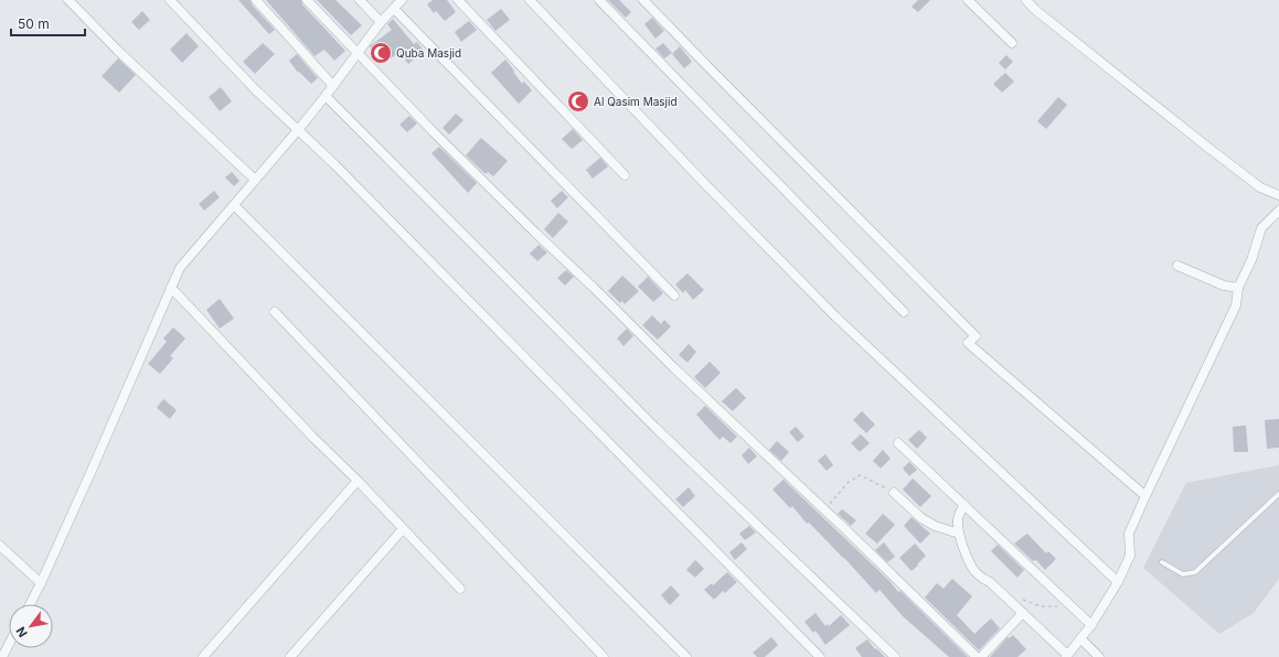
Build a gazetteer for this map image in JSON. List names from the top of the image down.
{
  "places": {
    "mosque": ["Quba Masjid", "Al Qasim Masjid"]
  },
  "scale_bar": "50 m",
  "north": "bottom left"
}
